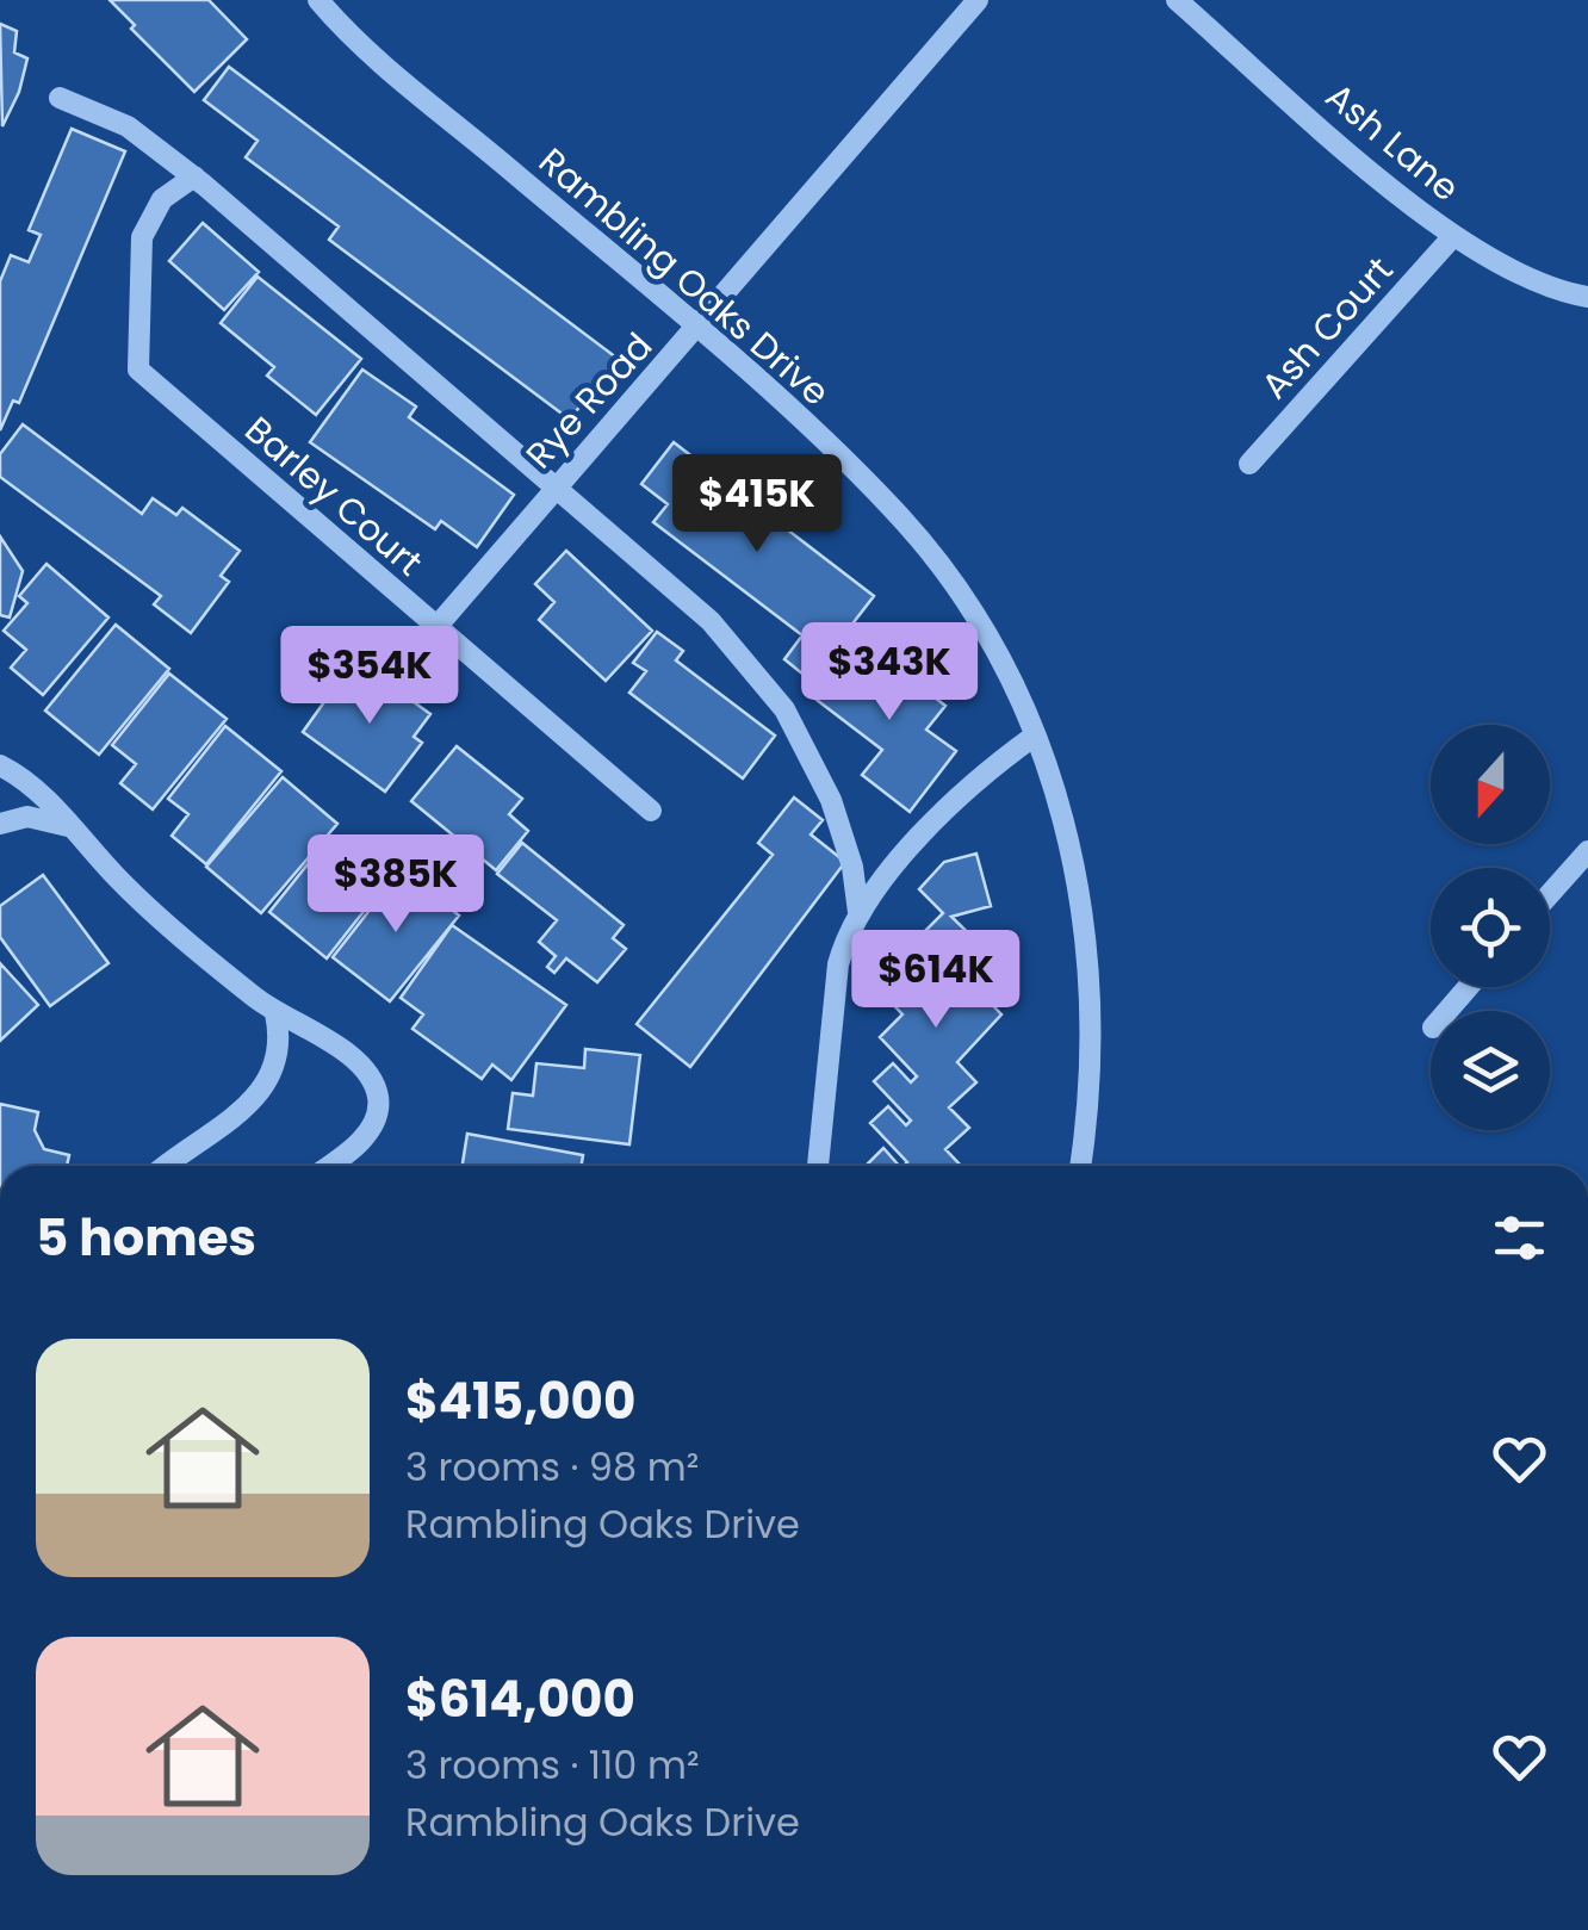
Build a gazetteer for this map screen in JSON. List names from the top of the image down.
{
  "streets": {
    "street": [
      "Ash Lane",
      "Rambling Oaks Drive",
      "Ash Court",
      "Rye Road",
      "Barley Court"
    ]
  },
  "crossings": [
    ["Ash Lane", "Ash Court"],
    ["Rambling Oaks Drive", "Rye Road"],
    ["Rye Road", "Barley Court"]
  ],
  "north": "bottom",
  "page": {
    "price": [
      "$415K",
      "$343K",
      "$354K",
      "$385K",
      "$614K"
    ],
    "heading": "5 homes",
    "list": [
      {
        "name": "$415,000",
        "note": "3 rooms · 98 m² · Rambling Oaks Drive"
      },
      {
        "name": "$614,000",
        "note": "3 rooms · 110 m² · Rambling Oaks Drive"
      }
    ]
  }
}
